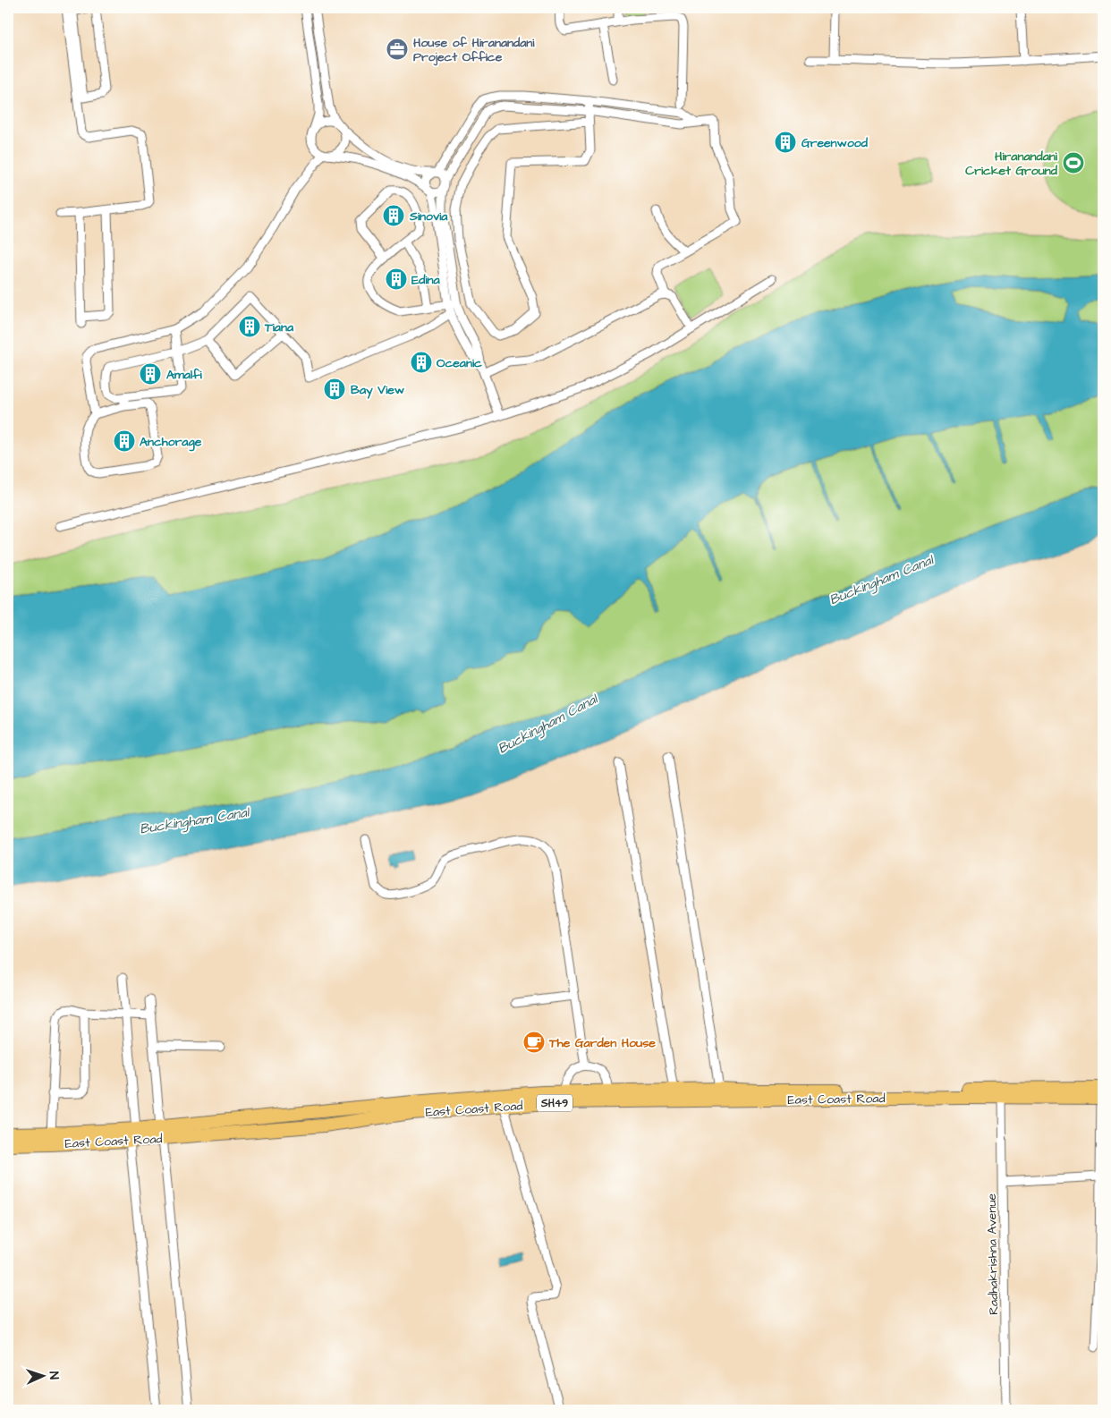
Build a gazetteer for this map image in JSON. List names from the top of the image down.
{
  "streets": {
    "main road": ["East Coast Road", "SH49"],
    "street": ["Radhakrishna Avenue"]
  },
  "crossings": [
    ["East Coast Road", "Radhakrishna Avenue"]
  ],
  "water": ["Buckingham Canal"],
  "places": {
    "office": ["House of Hiranandani Project Office"],
    "building": [
      "Greenwood",
      "Sinovia",
      "Edina",
      "Tiana",
      "Oceanic",
      "Amalfi",
      "Bay View",
      "Anchorage"
    ],
    "sports": ["Hiranandani Cricket Ground"],
    "cafe": ["The Garden House"]
  },
  "north": "right"
}
